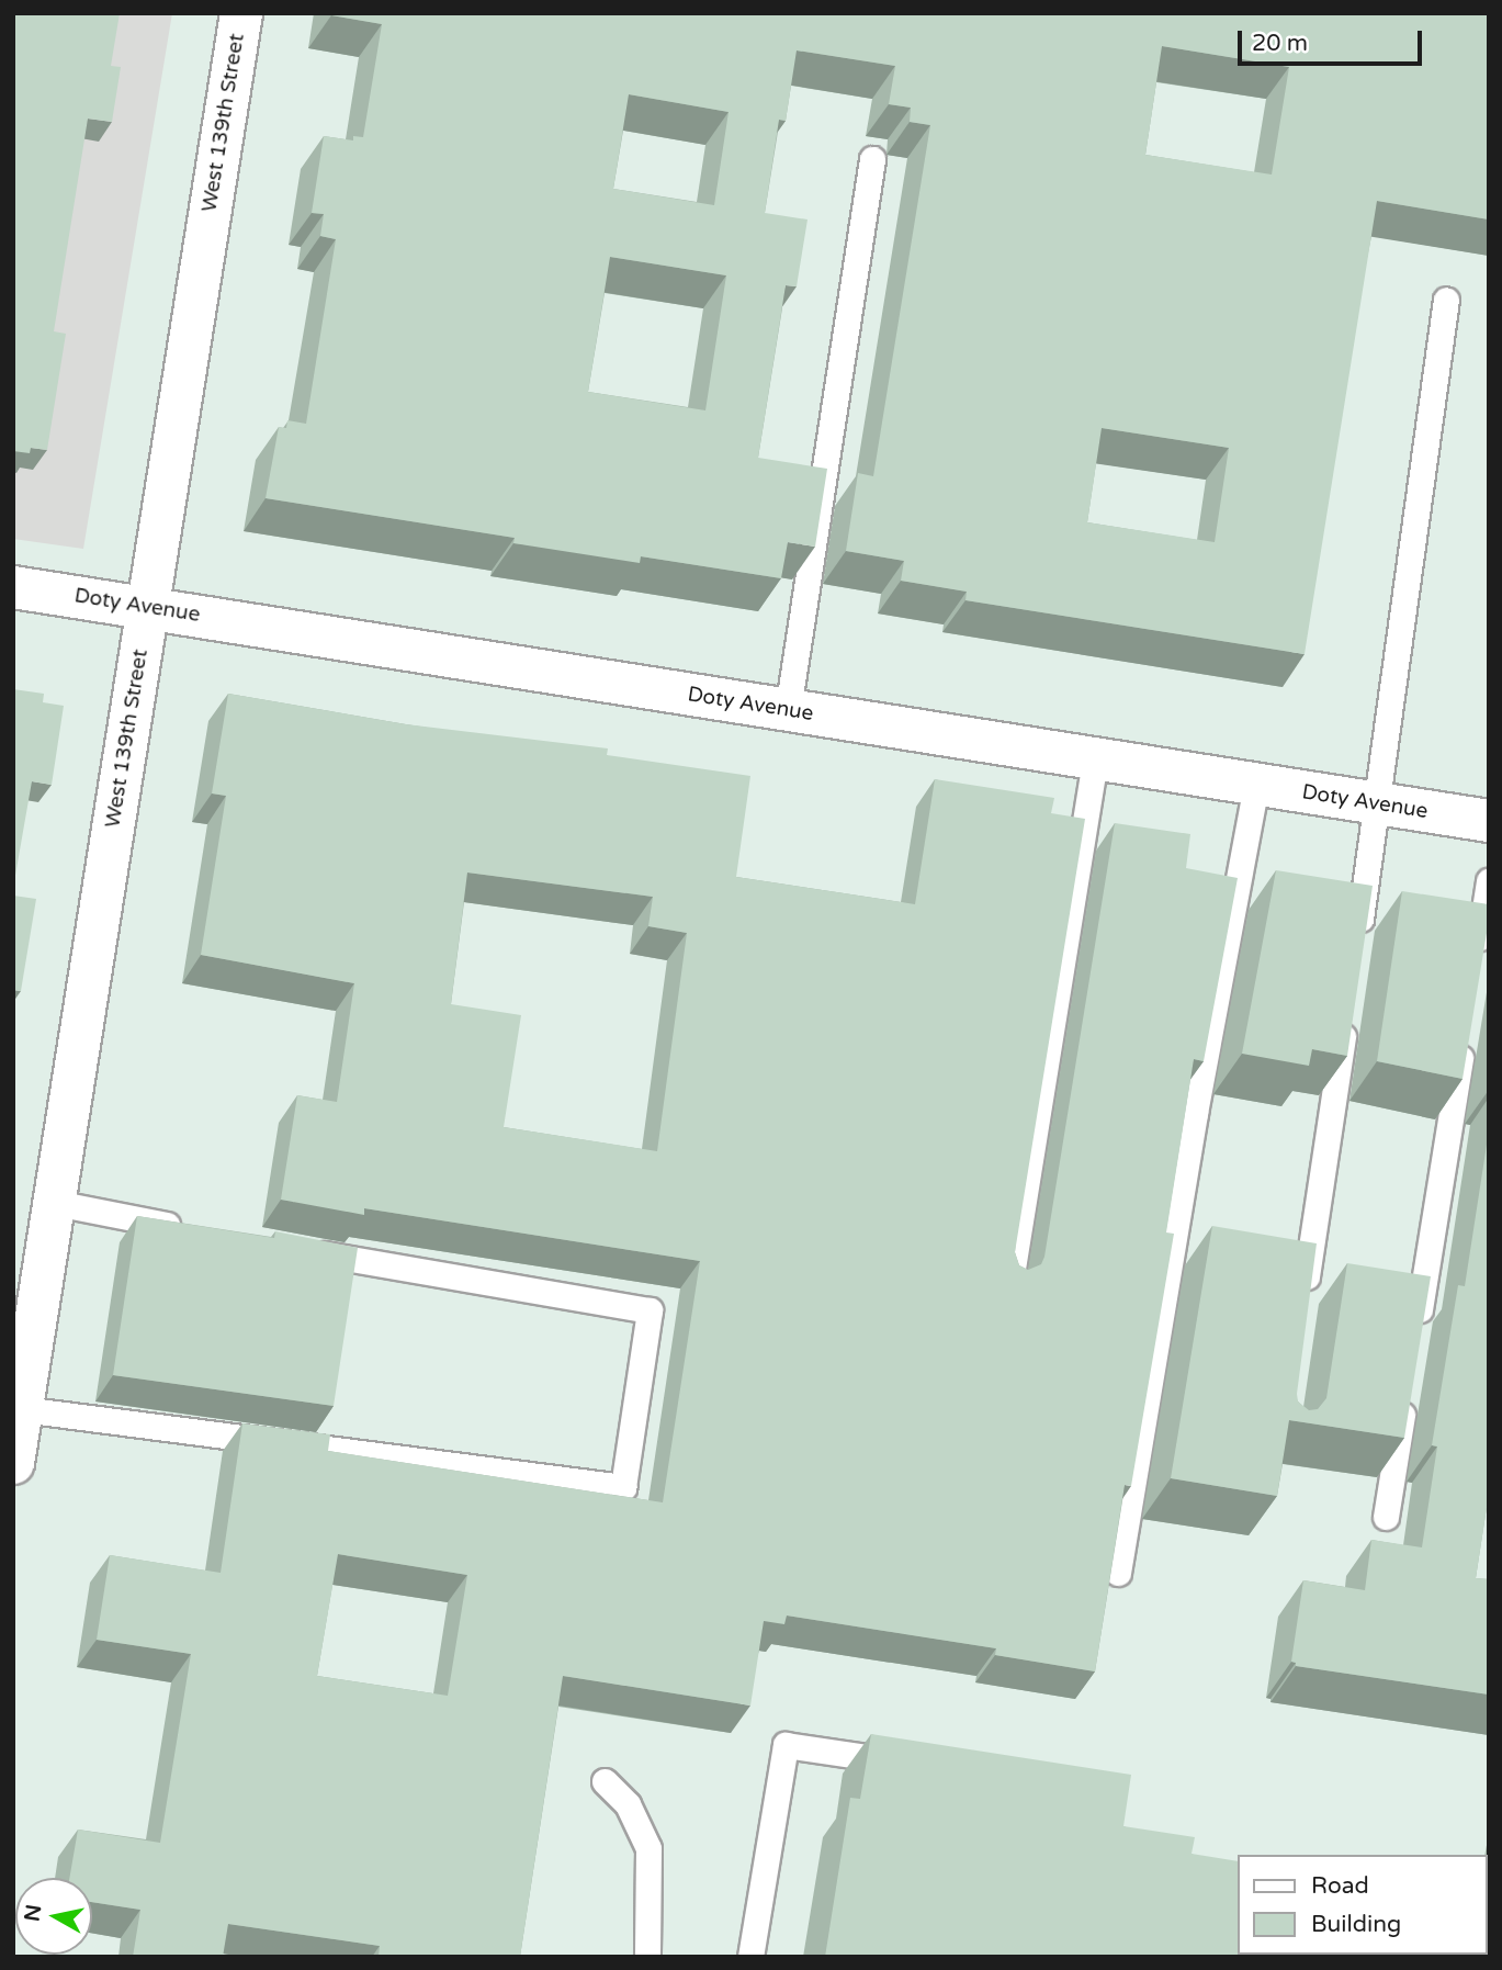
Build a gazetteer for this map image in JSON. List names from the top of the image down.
{
  "streets": {
    "street": ["West 139th Street", "Doty Avenue"]
  },
  "crossings": [
    ["West 139th Street", "Doty Avenue"]
  ],
  "legend": ["Road", "Building"],
  "scale_bar": "20 m",
  "north": "left"
}
